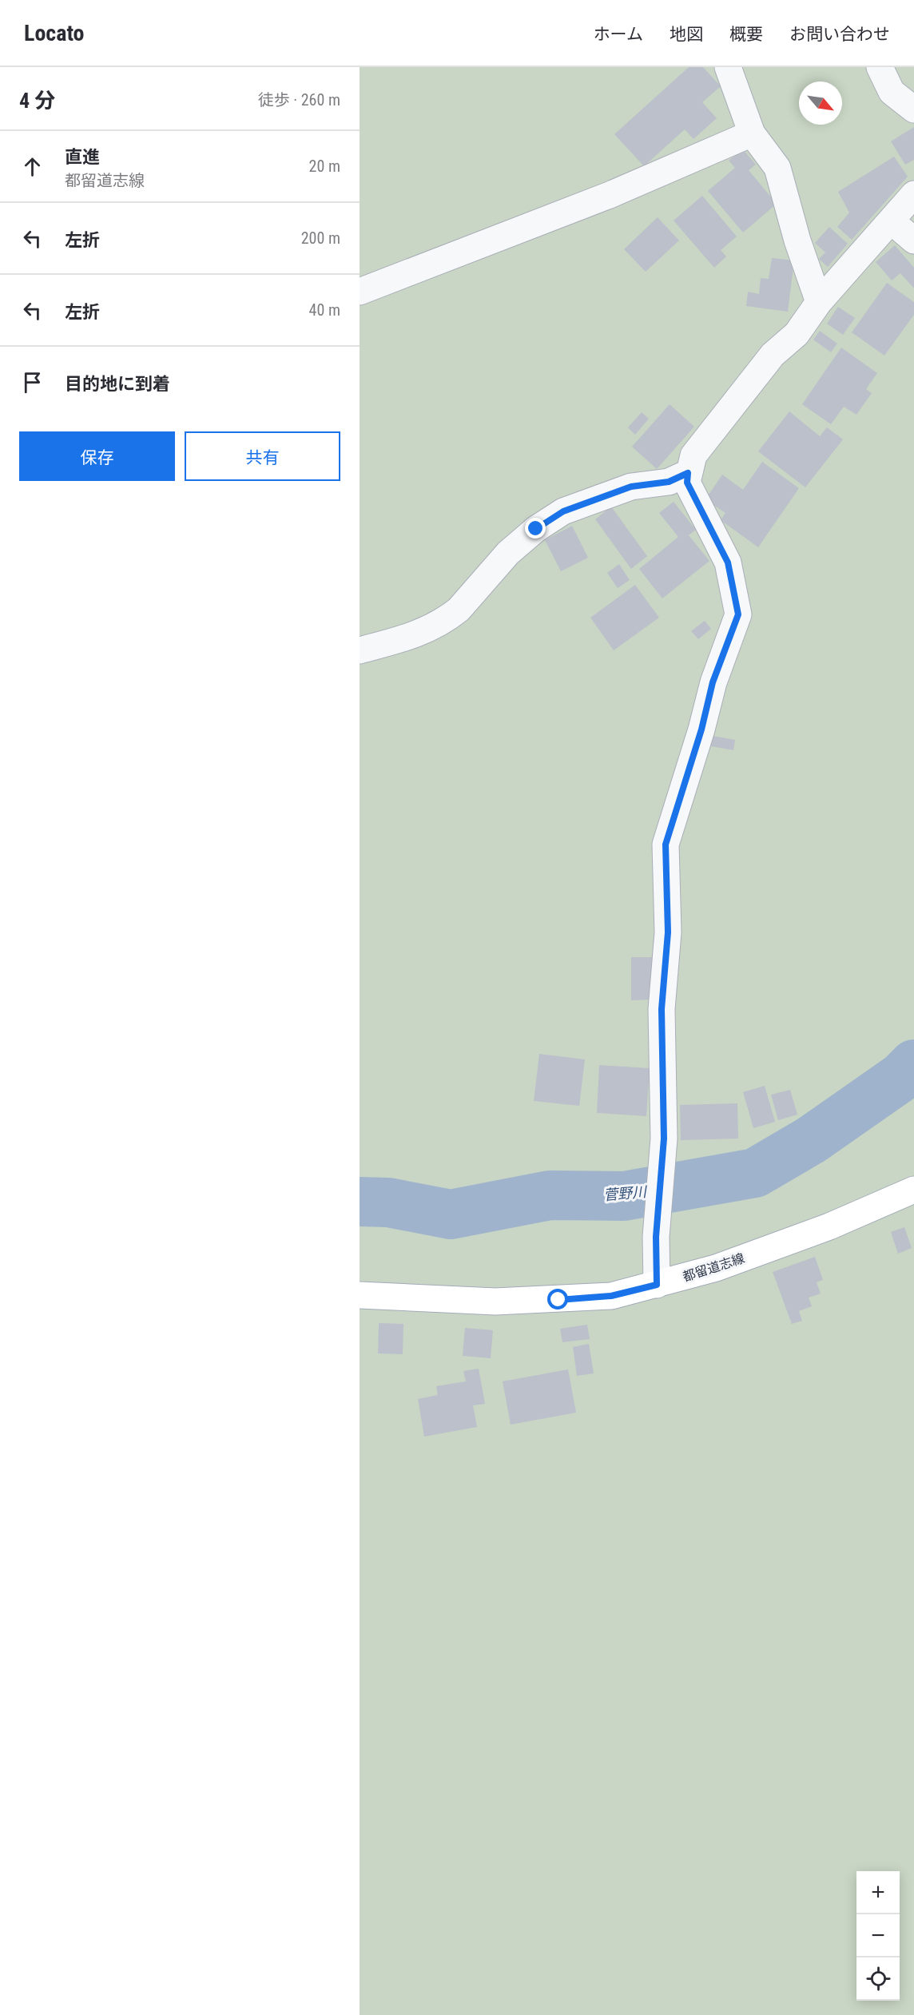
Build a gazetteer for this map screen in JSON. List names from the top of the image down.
{
  "streets": {
    "main road": ["都留道志線"]
  },
  "water": ["菅野川"],
  "north": "bottom right",
  "page": {
    "header": "Locato",
    "nav": [
      "ホーム",
      "地図",
      "概要",
      "お問い合わせ"
    ],
    "heading": ["4 分", "徒歩 · 260 m"],
    "list": [
      ["直進", "都留道志線", "20 m"],
      ["左折", "200 m"],
      ["左折", "40 m"],
      "目的地に到着"
    ],
    "buttons": ["保存", "共有"],
    "map_buttons": ["+", "−"]
  }
}
